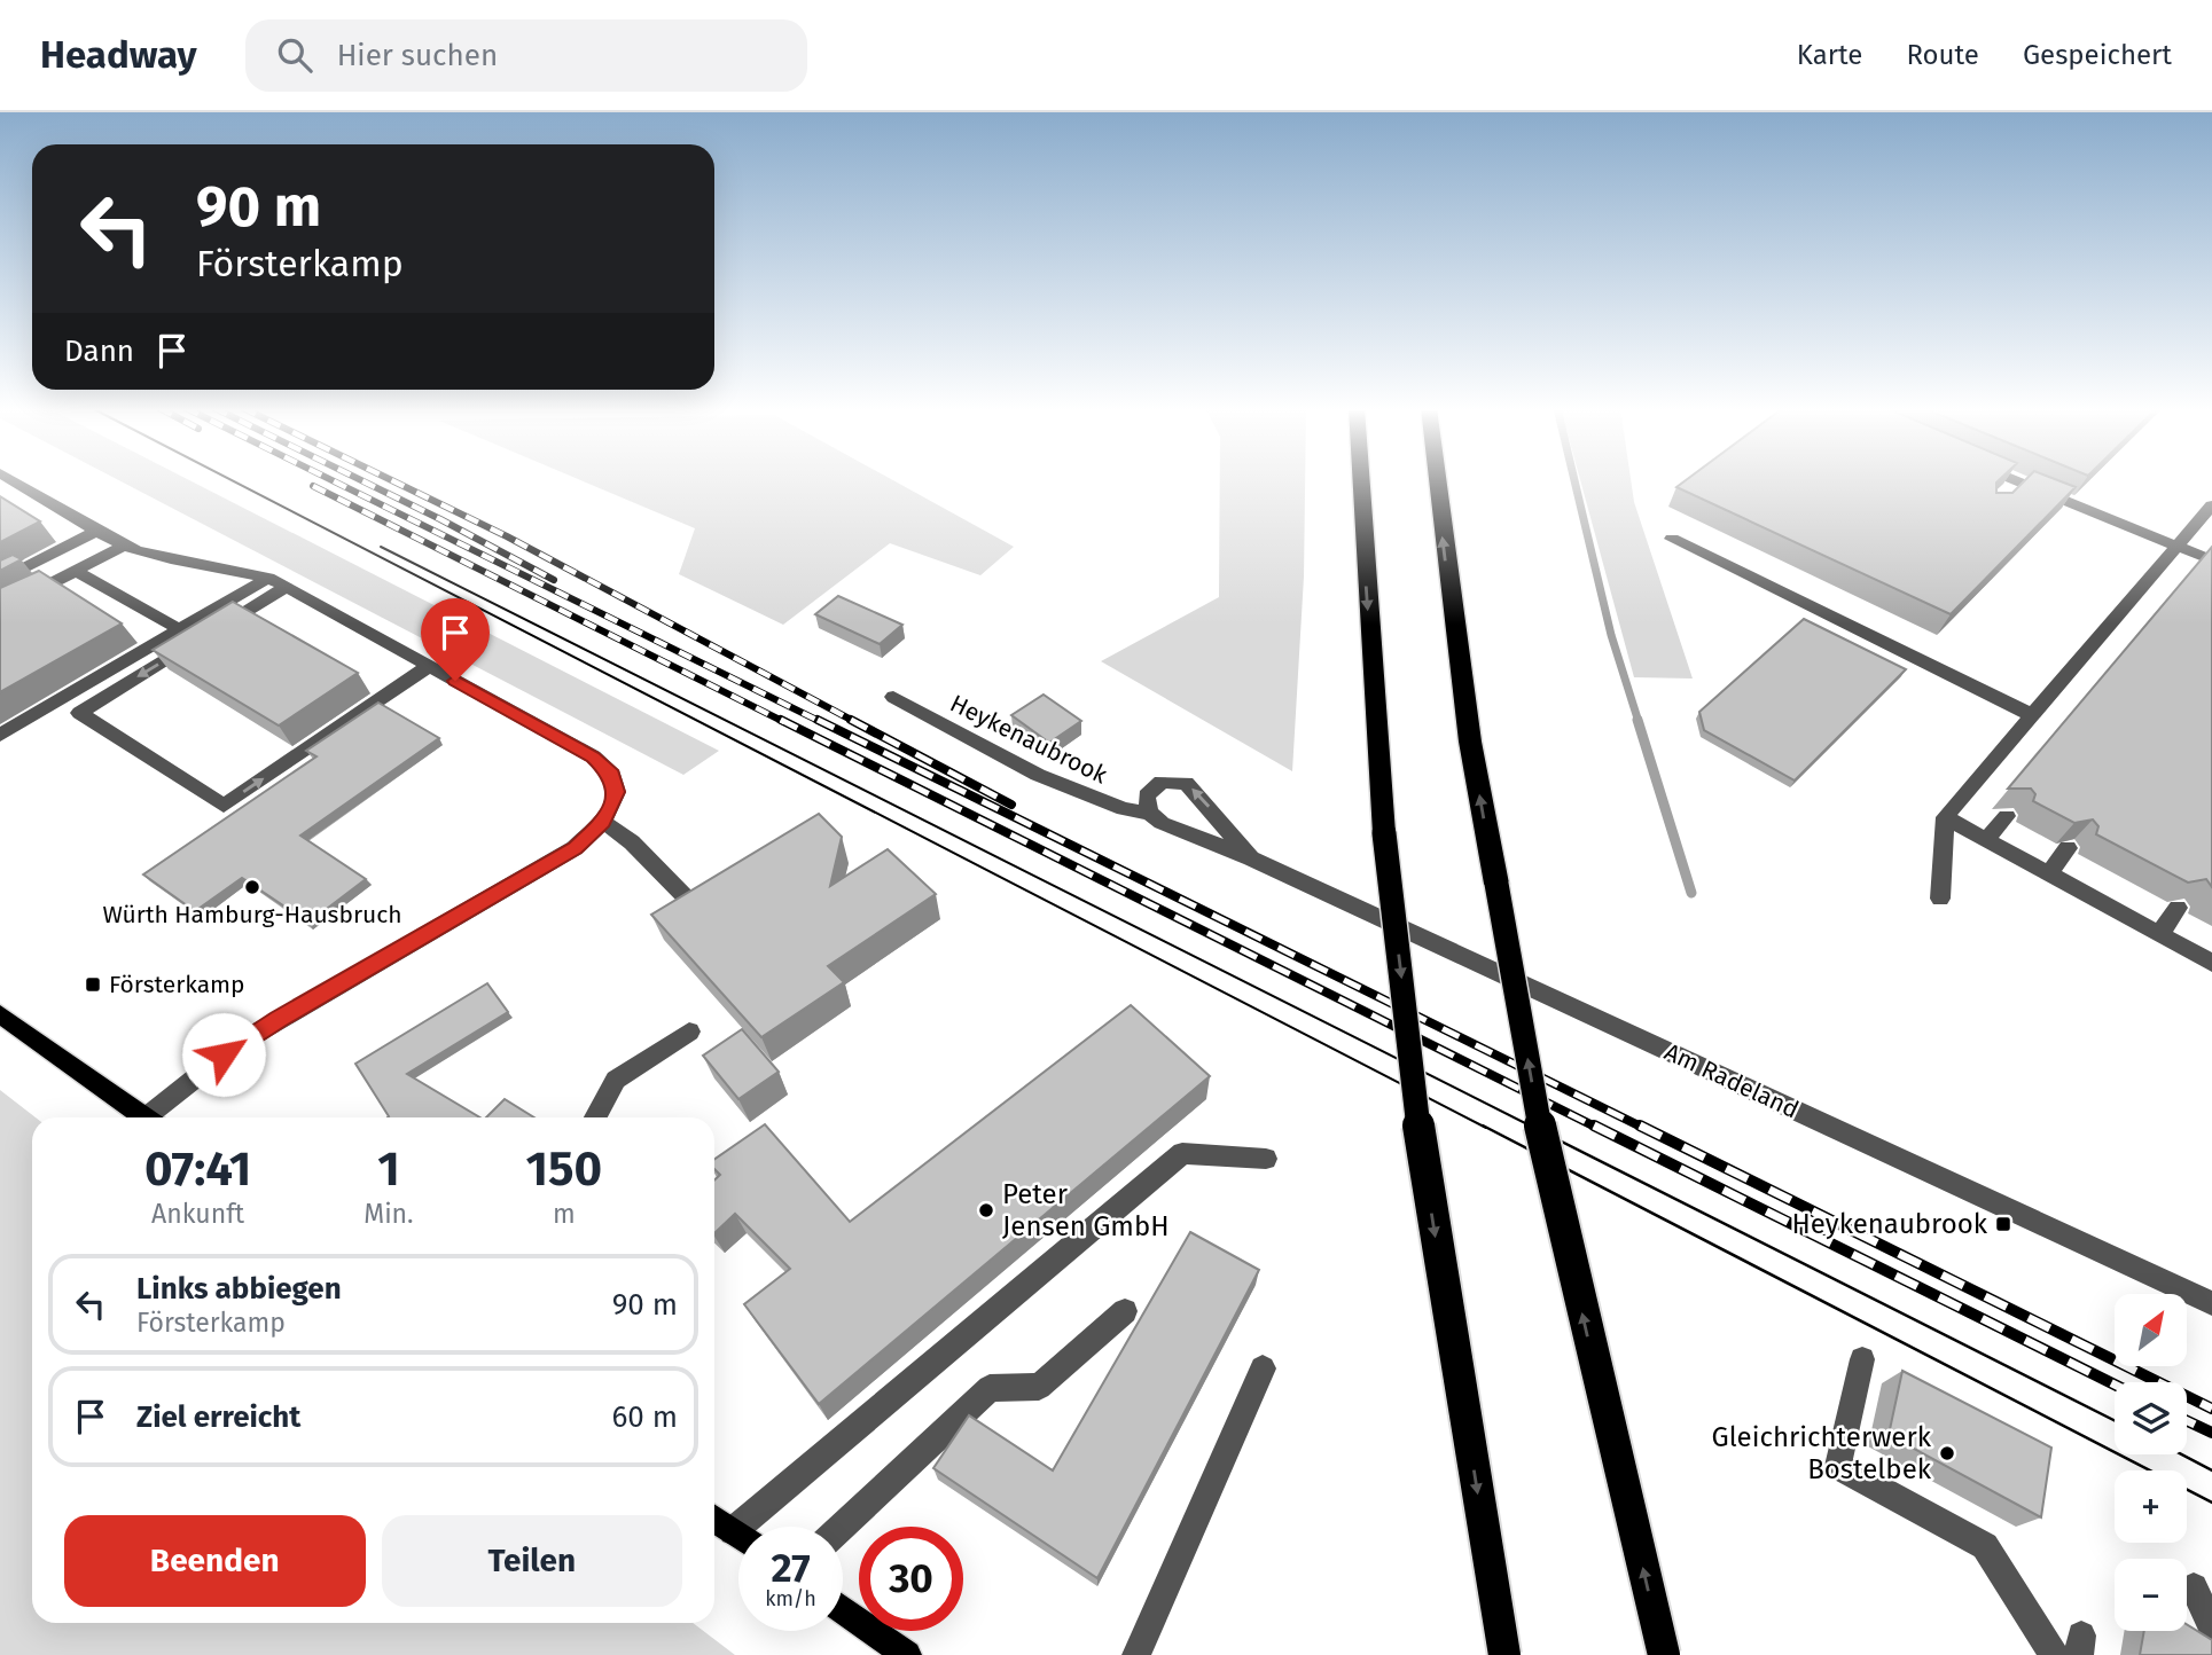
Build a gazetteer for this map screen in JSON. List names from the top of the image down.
{
  "streets": {
    "street": ["Heykenaubrook", "Am Radeland"]
  },
  "crossings": [
    ["Heykenaubrook", "Am Radeland"]
  ],
  "places": {
    "other": ["Würth Hamburg-Hausbruch", "Peter Jensen GmbH", "Gleichrichterwerk Bostelbek"],
    "transit": ["Försterkamp", "Heykenaubrook"]
  },
  "north": "top right",
  "page": {
    "header": "Headway",
    "search": "Hier suchen",
    "nav": ["Karte", "Route", "Gespeichert"],
    "turn": ["90 m", "Försterkamp"],
    "then": "Dann",
    "eta": [
      "07:41",
      "Ankunft",
      "1",
      "Min.",
      "150",
      "m"
    ],
    "list": [
      {
        "name": "Links abbiegen",
        "note": "Försterkamp",
        "value": "90 m"
      },
      {
        "name": "Ziel erreicht",
        "value": "60 m"
      }
    ],
    "map_buttons": ["+", "−"],
    "buttons": ["Beenden", "Teilen"],
    "speed": "27 km/h",
    "limit": "30"
  }
}
